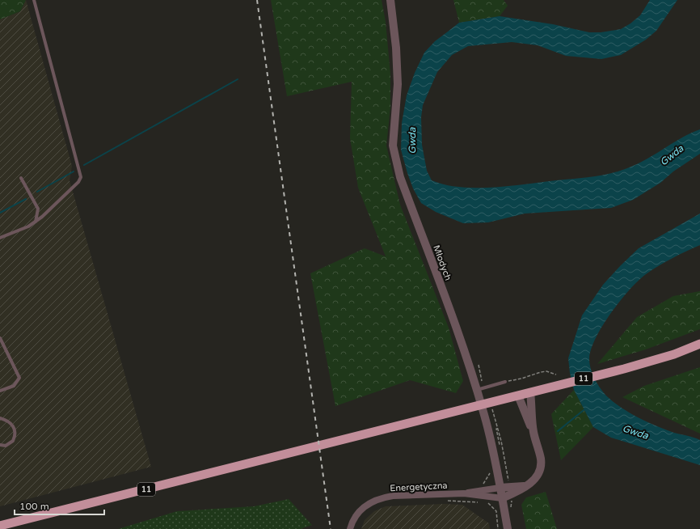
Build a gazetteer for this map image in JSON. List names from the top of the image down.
{
  "streets": {
    "highway": ["11"],
    "street": ["Młodych", "Energetyczna"]
  },
  "water": ["Gwda"],
  "scale_bar": "100 m"
}
